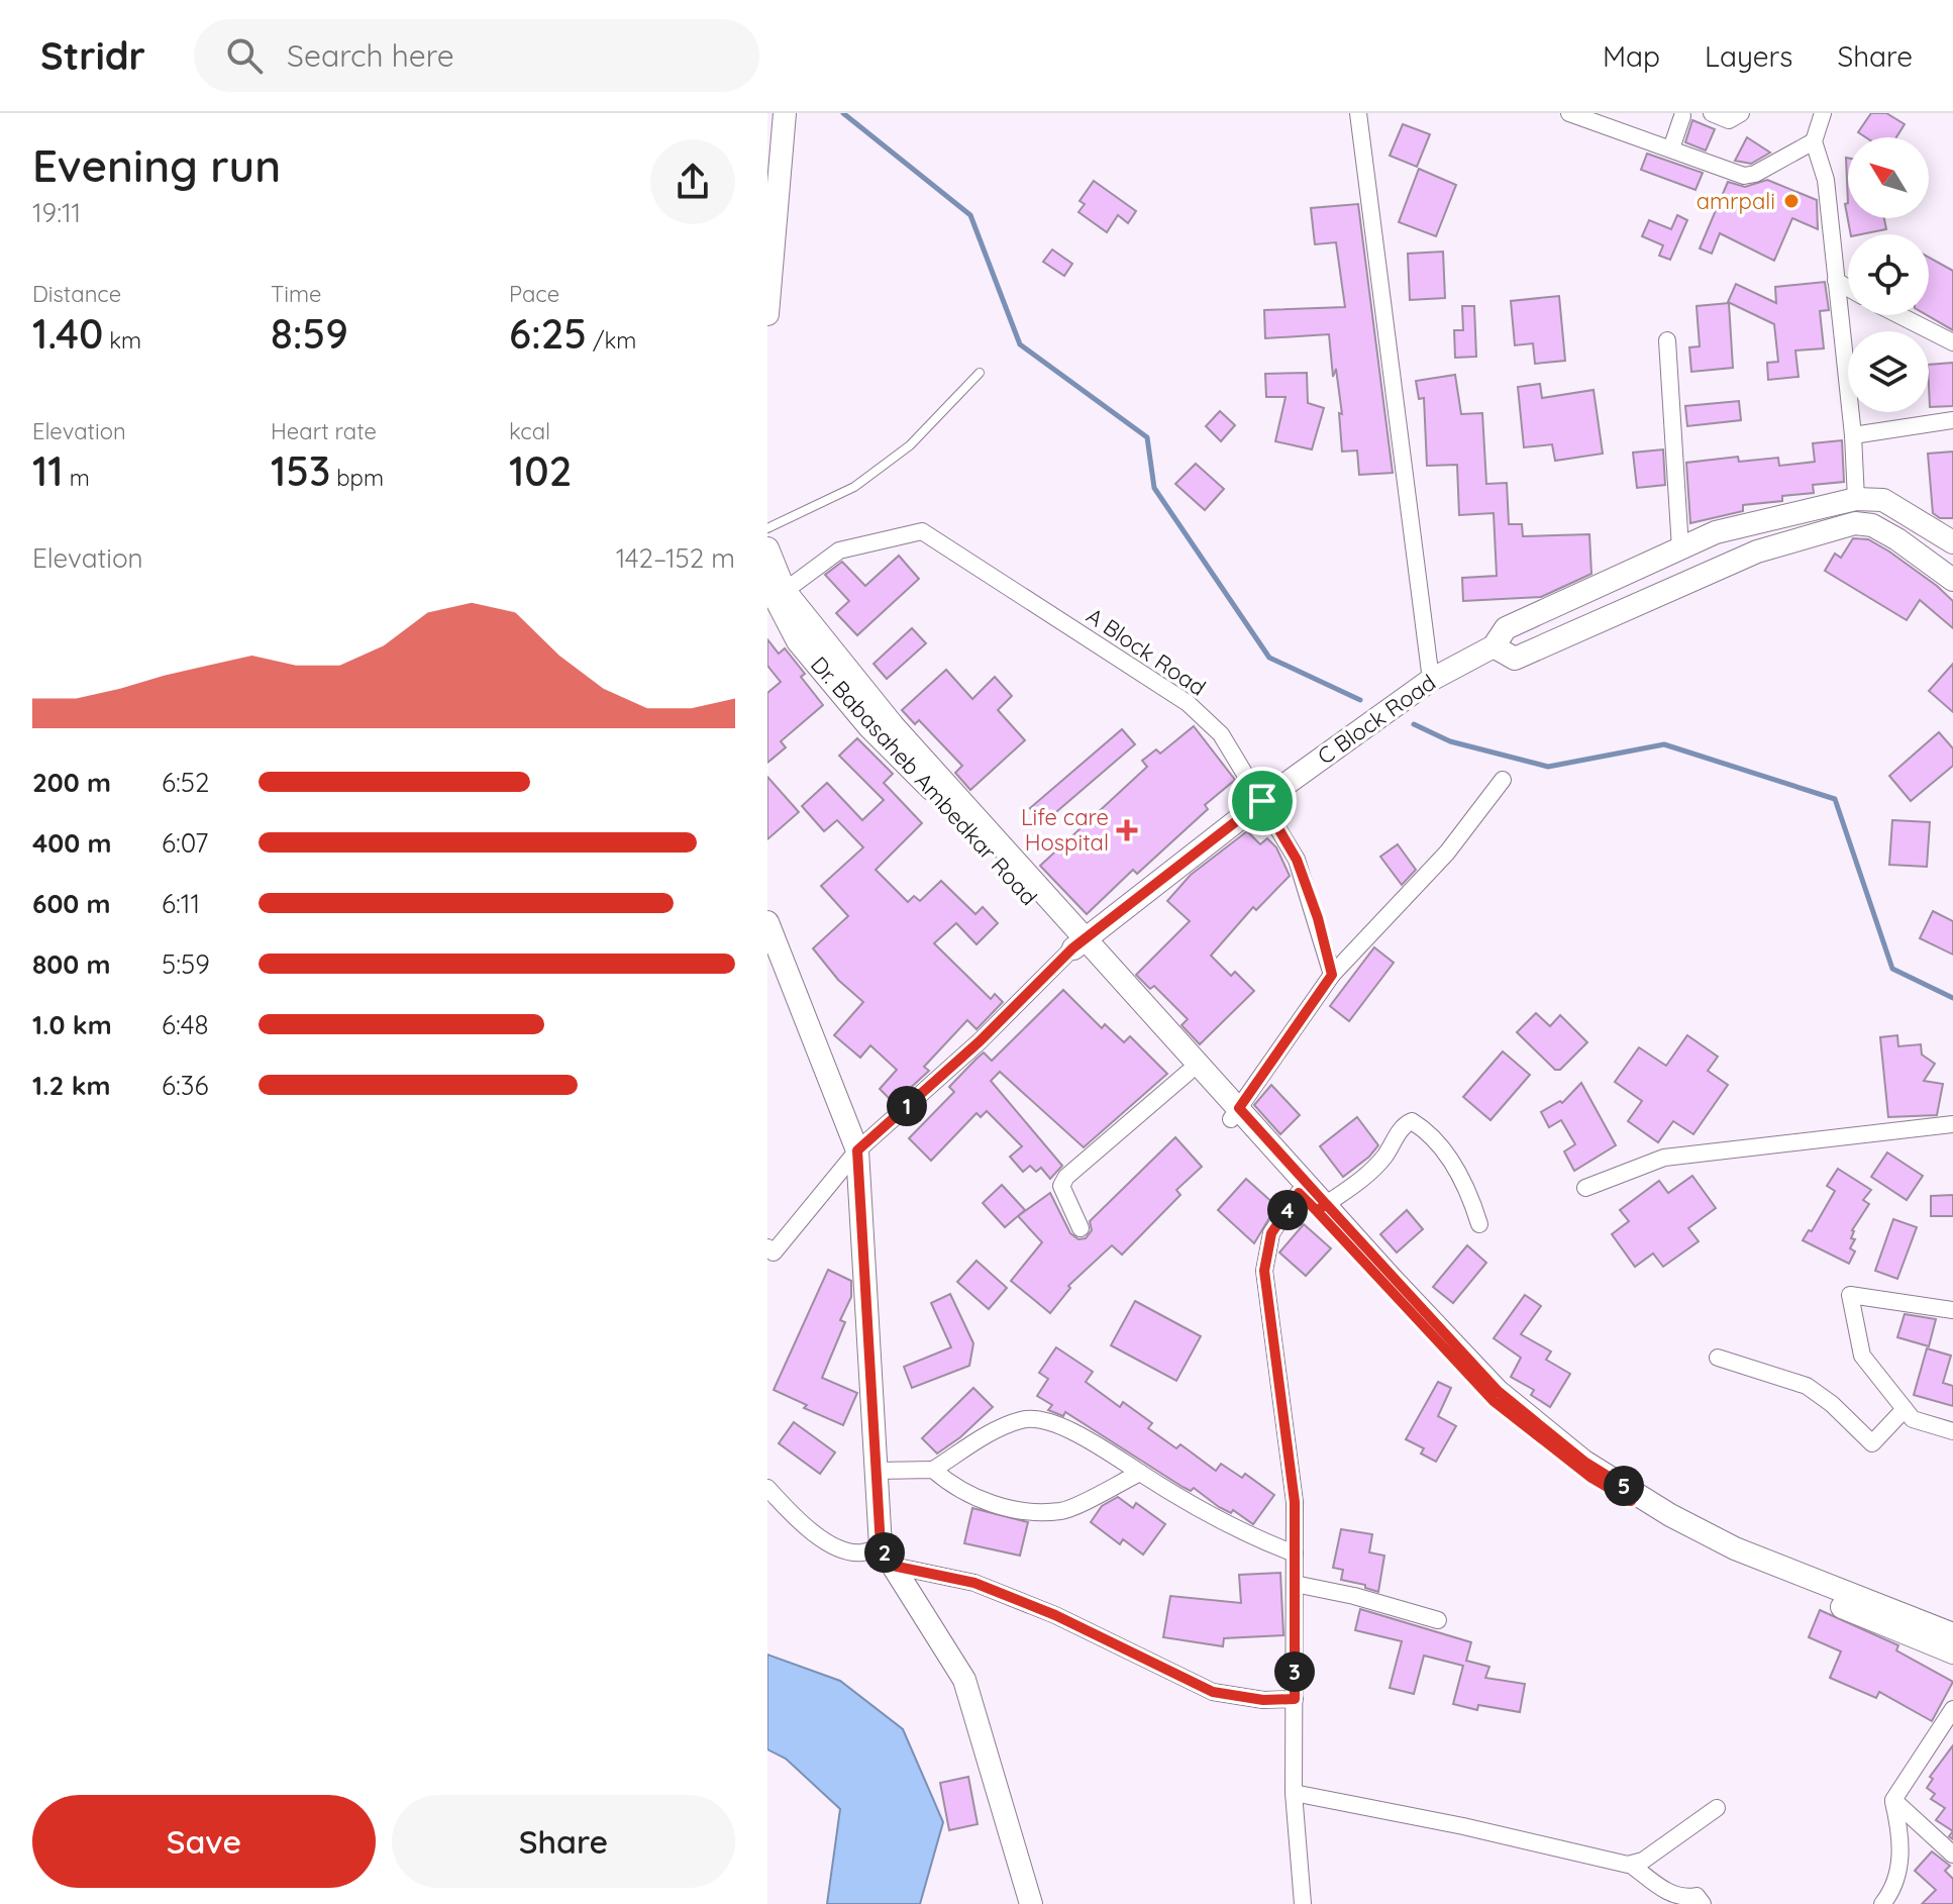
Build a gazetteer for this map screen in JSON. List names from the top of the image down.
{
  "streets": {
    "street": ["A Block Road", "C Block Road", "Dr. Babasaheb Ambedkar Road"]
  },
  "crossings": [
    ["A Block Road", "C Block Road"],
    ["A Block Road", "Dr. Babasaheb Ambedkar Road"],
    ["C Block Road", "Dr. Babasaheb Ambedkar Road"]
  ],
  "places": {
    "other": ["amrpali"],
    "health": ["Life care Hospital"]
  },
  "north": "top left",
  "page": {
    "header": "Stridr",
    "search": "Search here",
    "nav": ["Map", "Layers", "Share"],
    "heading": ["Evening run", "19:11"],
    "stats": [
      ["Distance", "1.40 km"],
      ["Time", "8:59"],
      ["Pace", "6:25 /km"],
      ["Elevation", "11 m"],
      ["Heart rate", "153 bpm"],
      ["kcal", "102"]
    ],
    "chart": ["Elevation", "142–152 m"],
    "list": [
      {
        "name": "200 m",
        "note": "6:52"
      },
      {
        "name": "400 m",
        "note": "6:07"
      },
      {
        "name": "600 m",
        "note": "6:11"
      },
      {
        "name": "800 m",
        "note": "5:59"
      },
      {
        "name": "1.0 km",
        "note": "6:48"
      },
      {
        "name": "1.2 km",
        "note": "6:36"
      }
    ],
    "pins": [
      "1",
      "4",
      "5",
      "2",
      "3"
    ],
    "buttons": ["Save", "Share"]
  }
}
